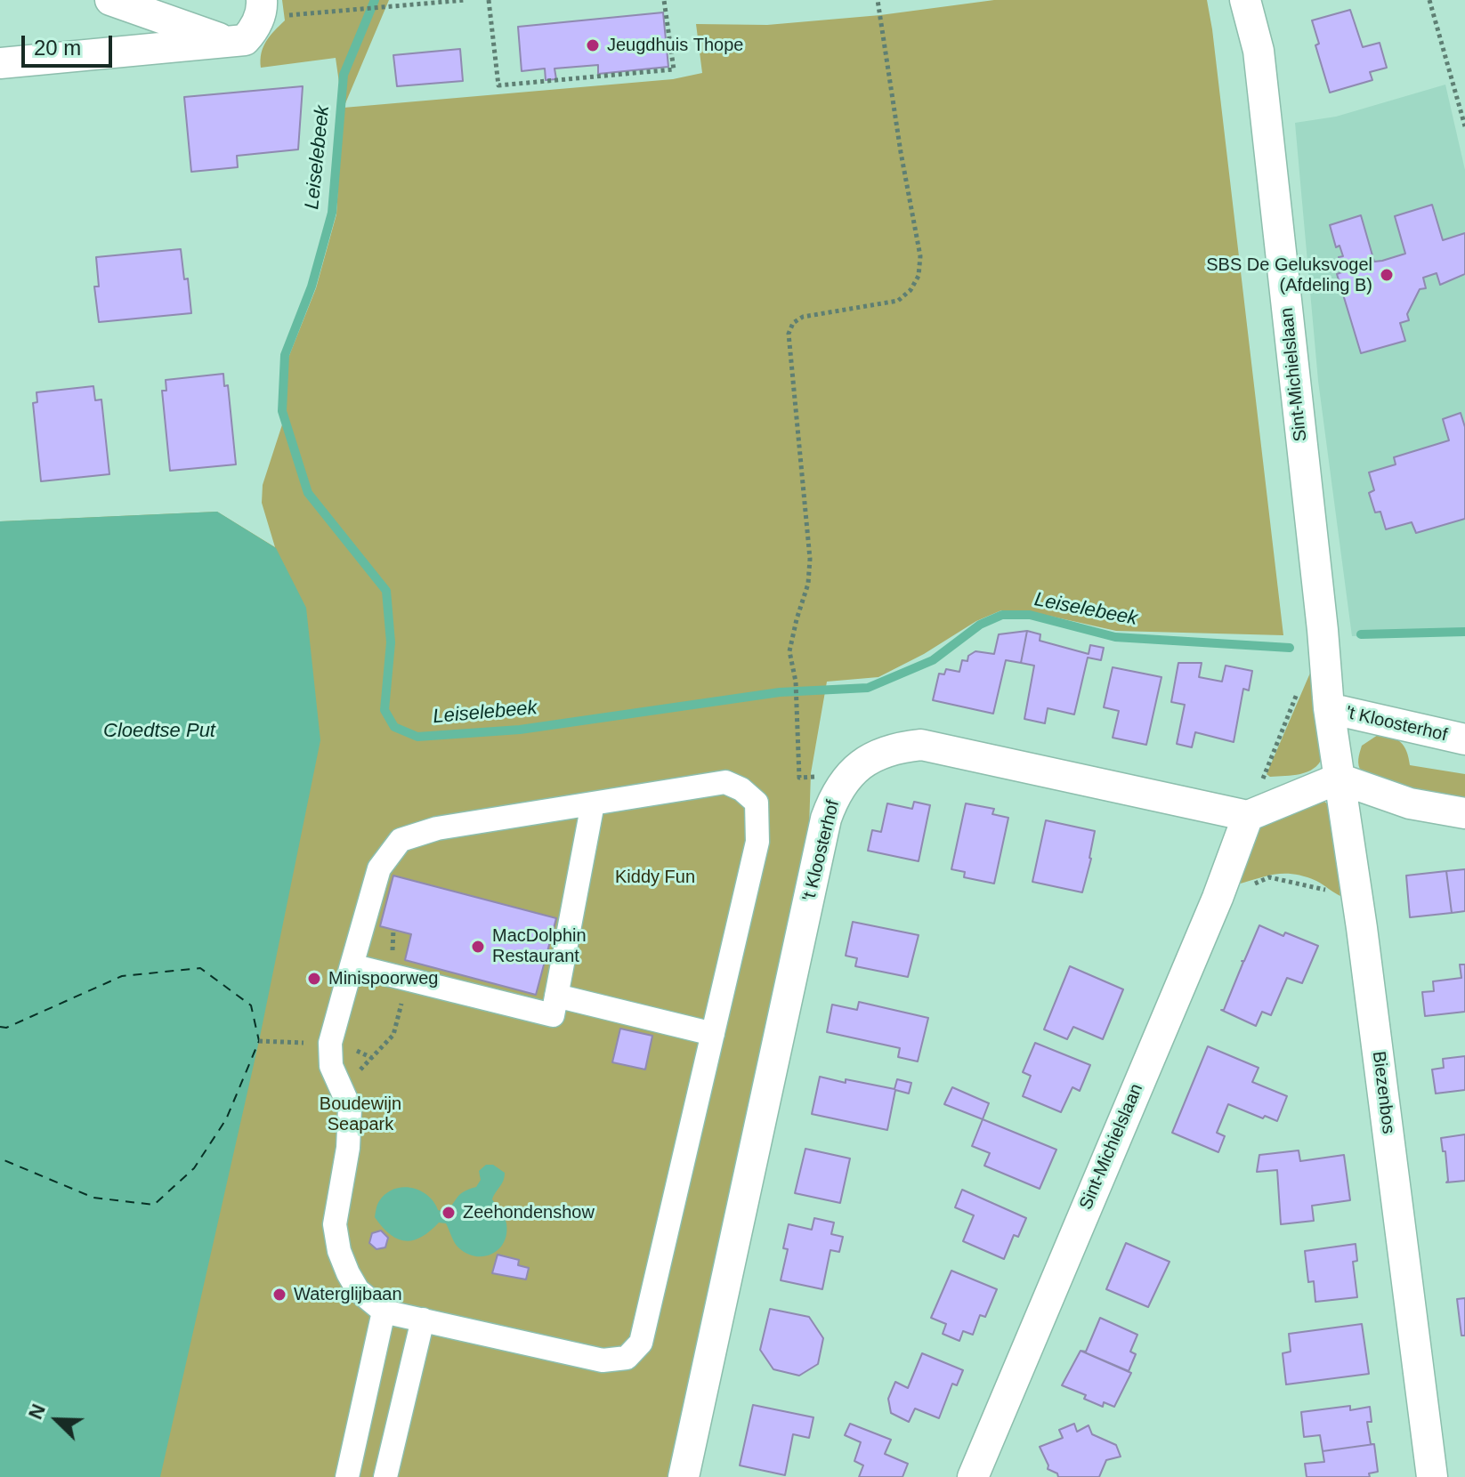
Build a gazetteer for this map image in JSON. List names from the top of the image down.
{
  "streets": {
    "street": ["Sint-Michielslaan", "'t Kloosterhof", "Biezenbos"]
  },
  "crossings": [
    ["Sint-Michielslaan", "'t Kloosterhof"],
    ["Sint-Michielslaan", "Biezenbos"],
    ["'t Kloosterhof", "Biezenbos"]
  ],
  "water": ["Leiselebeek", "Cloedtse Put"],
  "parks": ["Kiddy Fun", "Boudewijn Seapark"],
  "places": [
    "Jeugdhuis Thope",
    "SBS De Geluksvogel (Afdeling B)",
    "MacDolphin Restaurant",
    "Minispoorweg",
    "Zeehondenshow",
    "Waterglijbaan"
  ],
  "scale_bar": "20 m",
  "north": "top left"
}
